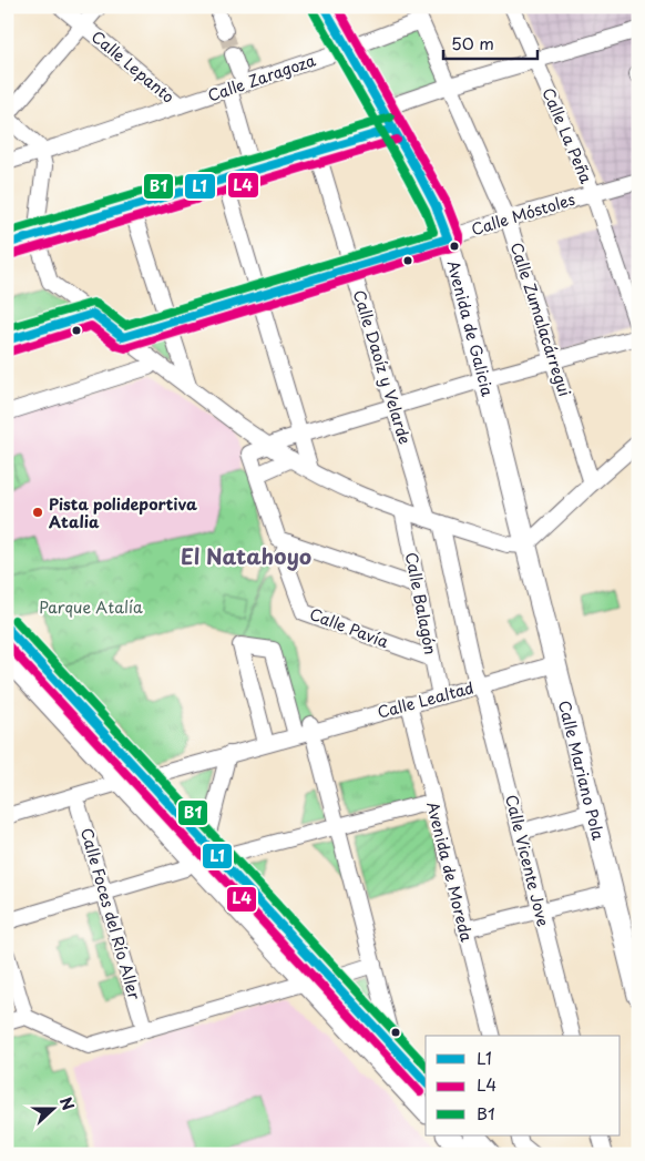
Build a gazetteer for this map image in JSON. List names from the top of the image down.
{
  "streets": {
    "main road": ["Avenida de Galicia", "Calle Mariano Pola"],
    "street": [
      "Calle Lepanto",
      "Calle Zaragoza",
      "Calle La Peña",
      "Calle Móstoles",
      "Calle Zumalacárregui",
      "Calle Daoíz y Velarde",
      "Calle Balagón",
      "Calle Pavía",
      "Calle Lealtad",
      "Calle Vicente Jove",
      "Avenida de Moreda",
      "Calle Foces del Río Aller"
    ]
  },
  "crossings": [
    ["Calle Lepanto", "Calle Zaragoza"],
    ["Calle Zaragoza", "Calle Zumalacárregui"],
    ["Calle Zaragoza", "Avenida de Galicia"],
    ["Calle La Peña", "Calle Móstoles"],
    ["Calle Móstoles", "Calle Zumalacárregui"],
    ["Calle Móstoles", "Avenida de Galicia"],
    ["Calle Móstoles", "Calle Daoíz y Velarde"],
    ["Avenida de Galicia", "Calle Mariano Pola"],
    ["Calle Daoíz y Velarde", "Calle Lealtad"],
    ["Calle Daoíz y Velarde", "Calle Vicente Jove"],
    ["Calle Balagón", "Calle Pavía"],
    ["Calle Balagón", "Calle Lealtad"],
    ["Calle Lealtad", "Calle Mariano Pola"],
    ["Calle Lealtad", "Calle Vicente Jove"],
    ["Calle Lealtad", "Avenida de Moreda"]
  ],
  "districts": ["El Natahoyo"],
  "parks": ["Parque Atalía"],
  "places": ["Pista polideportiva Atalia"],
  "lines": ["transit line L1", "transit line L4", "transit line B1"],
  "legend": ["L1", "L4", "B1"],
  "scale_bar": "50 m",
  "north": "right"
}
